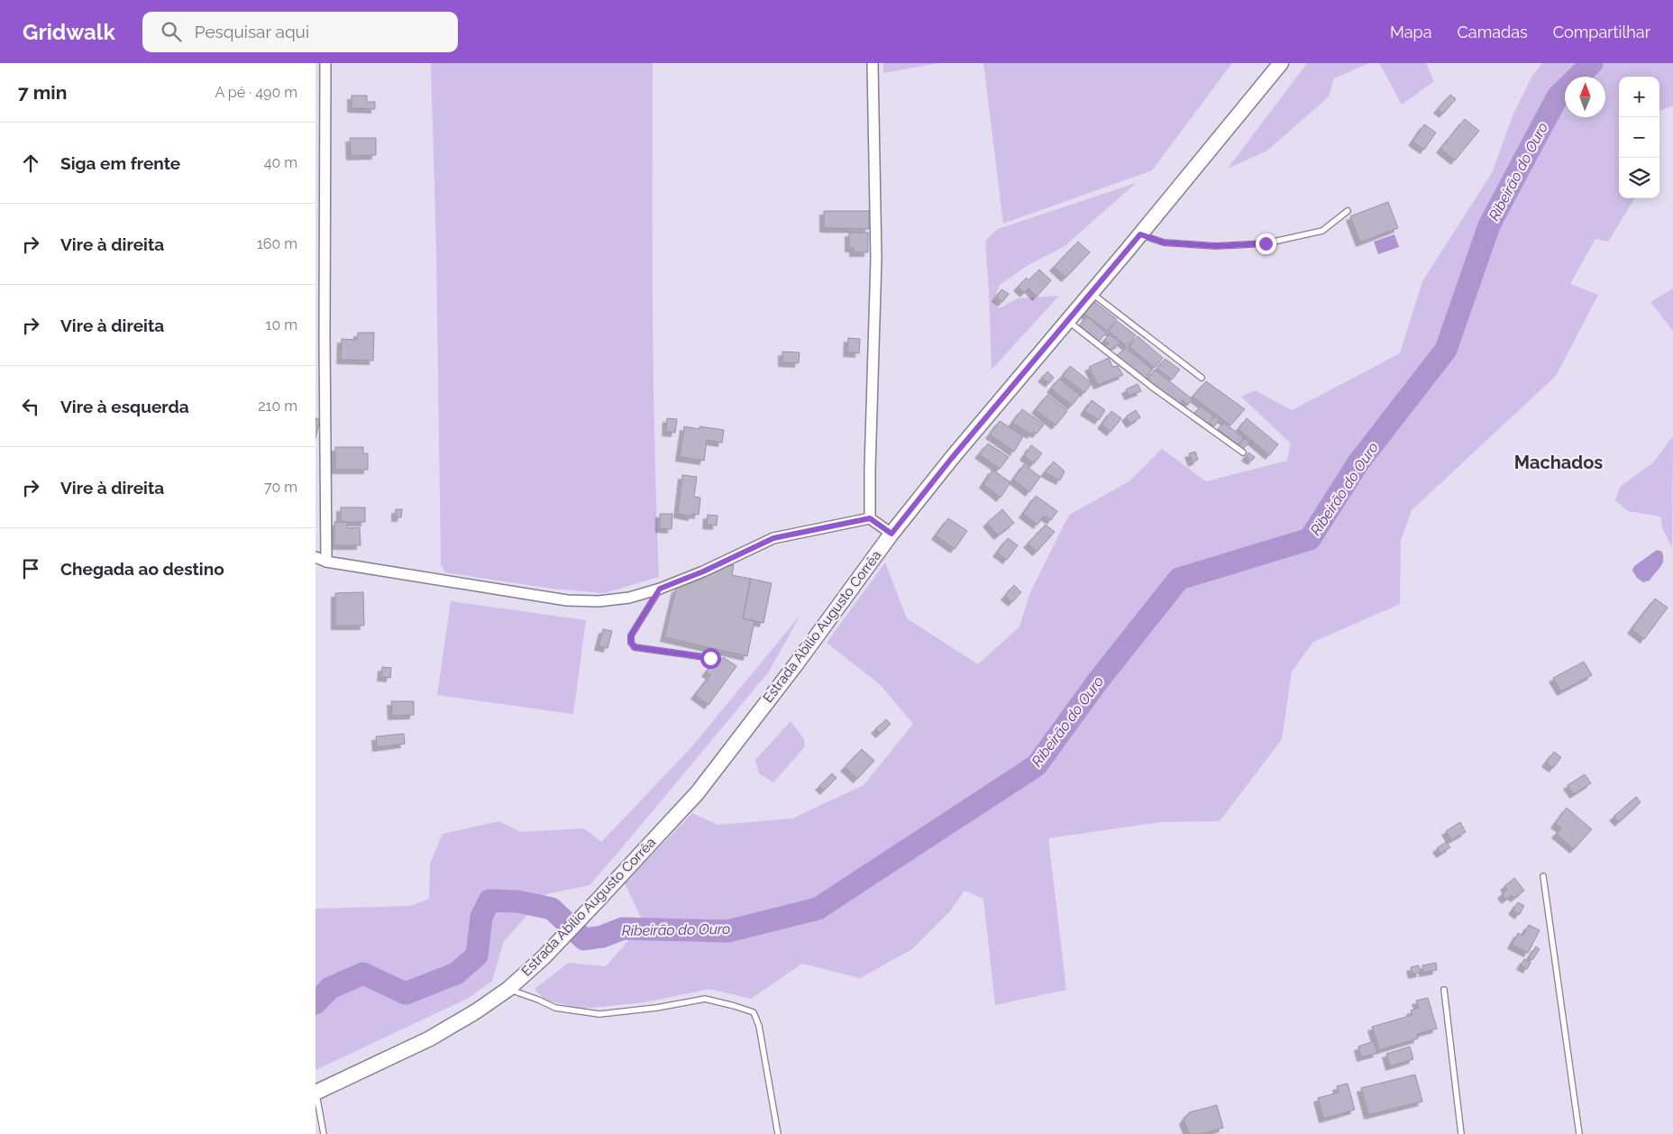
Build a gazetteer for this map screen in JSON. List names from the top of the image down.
{
  "streets": {
    "main road": ["Estrada Abílio Augusto Corrêa"]
  },
  "districts": ["Machados"],
  "water": ["Ribeirão do Ouro"],
  "north": "top",
  "page": {
    "header": "Gridwalk",
    "search": "Pesquisar aqui",
    "nav": ["Mapa", "Camadas", "Compartilhar"],
    "heading": ["7 min", "A pé · 490 m"],
    "map_buttons": ["+", "−"],
    "list": [
      ["Siga em frente", "40 m"],
      ["Vire à direita", "160 m"],
      ["Vire à direita", "10 m"],
      ["Vire à esquerda", "210 m"],
      ["Vire à direita", "70 m"],
      "Chegada ao destino"
    ]
  }
}
